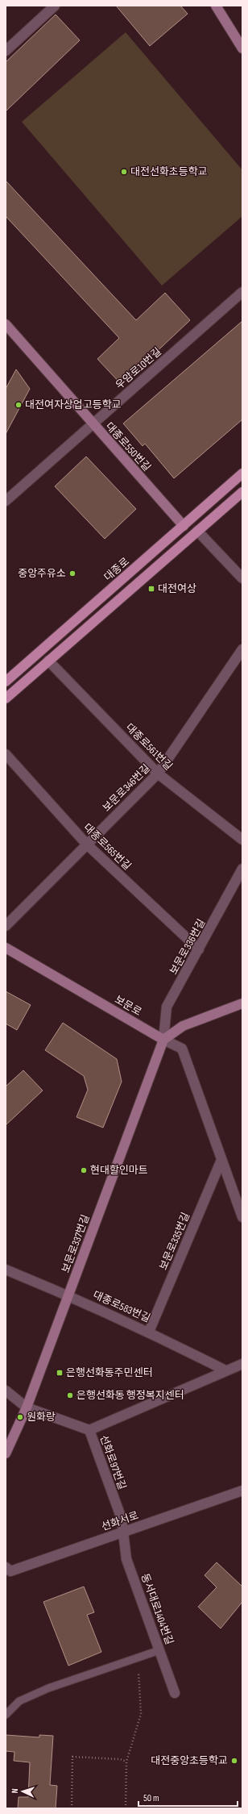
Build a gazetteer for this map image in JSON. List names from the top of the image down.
{
  "streets": {
    "main road": ["대종로"],
    "street": [
      "우암로10번길",
      "대종로550번길",
      "대종로561번길",
      "보문로346번길",
      "대종로565번길",
      "보문로336번길",
      "보문로",
      "보문로335번길",
      "보문로337번길",
      "대종로583번길",
      "선화로97번길",
      "선화서로",
      "동서대로1404번길"
    ]
  },
  "crossings": [
    ["우암로10번길", "대종로550번길"],
    ["대종로550번길", "대종로"],
    ["대종로561번길", "보문로346번길"],
    ["보문로346번길", "대종로565번길"],
    ["대종로565번길", "보문로336번길"],
    ["보문로336번길", "보문로"],
    ["보문로336번길", "보문로337번길"],
    ["보문로", "보문로337번길"],
    ["보문로335번길", "대종로583번길"],
    ["보문로337번길", "대종로583번길"],
    ["대종로583번길", "선화로97번길"],
    ["선화로97번길", "선화서로"],
    ["선화로97번길", "동서대로1404번길"],
    ["선화서로", "동서대로1404번길"]
  ],
  "places": {
    "other": [
      "대전선화초등학교",
      "대전여자상업고등학교",
      "중앙주유소",
      "현대할인마트",
      "은행선화동 행정복지센터",
      "원화랑",
      "대전중앙초등학교"
    ],
    "transit": ["대전여상", "은행선화동주민센터"]
  },
  "scale_bar": "50 m",
  "north": "left"
}
